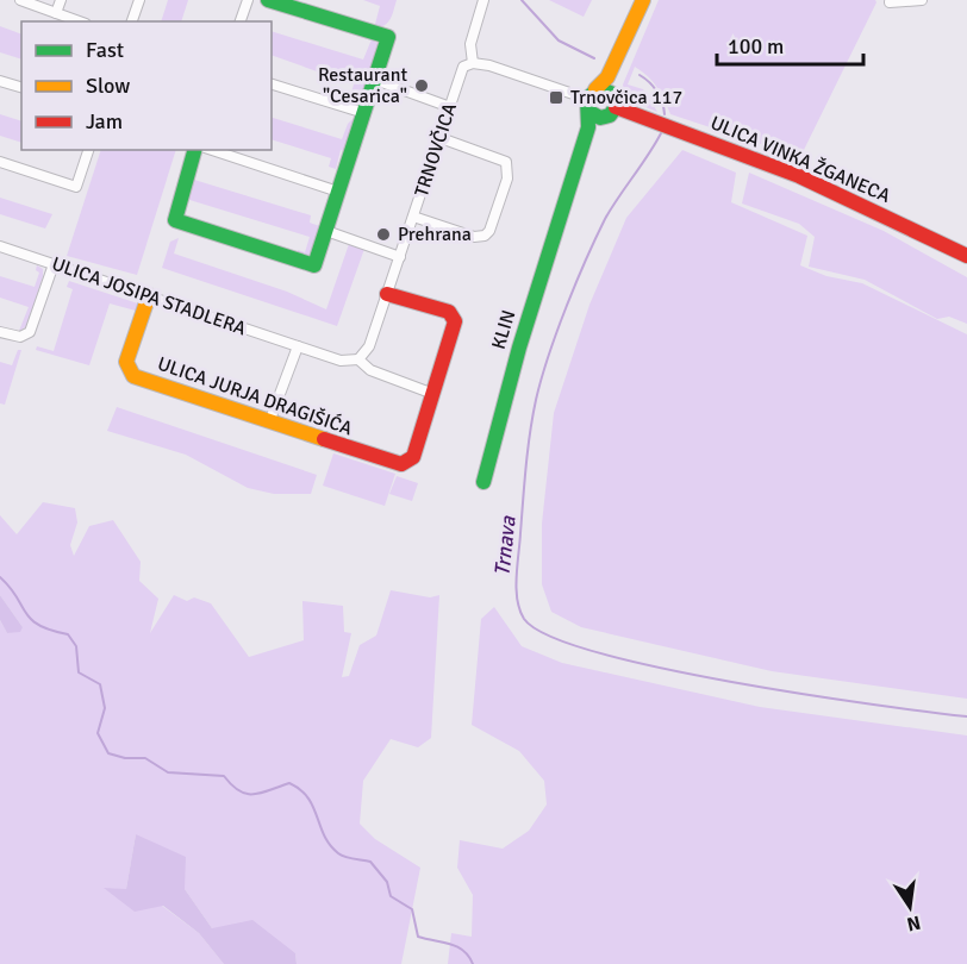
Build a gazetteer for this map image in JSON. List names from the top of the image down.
{
  "streets": {
    "street": [
      "TRNOVČICA",
      "ULICA VINKA ŽGANECA",
      "ULICA JOSIPA STADLERA",
      "KLIN",
      "ULICA JURJA DRAGIŠIĆA"
    ]
  },
  "crossings": [
    ["TRNOVČICA", "ULICA JOSIPA STADLERA"],
    ["ULICA VINKA ŽGANECA", "KLIN"],
    ["ULICA JOSIPA STADLERA", "ULICA JURJA DRAGIŠIĆA"]
  ],
  "water": ["Trnava"],
  "places": {
    "other": ["Restaurant \"Cesarica\"", "Prehrana"],
    "transit": ["Trnovčica 117"]
  },
  "legend": ["Fast", "Slow", "Jam"],
  "scale_bar": "100 m",
  "north": "bottom"
}
